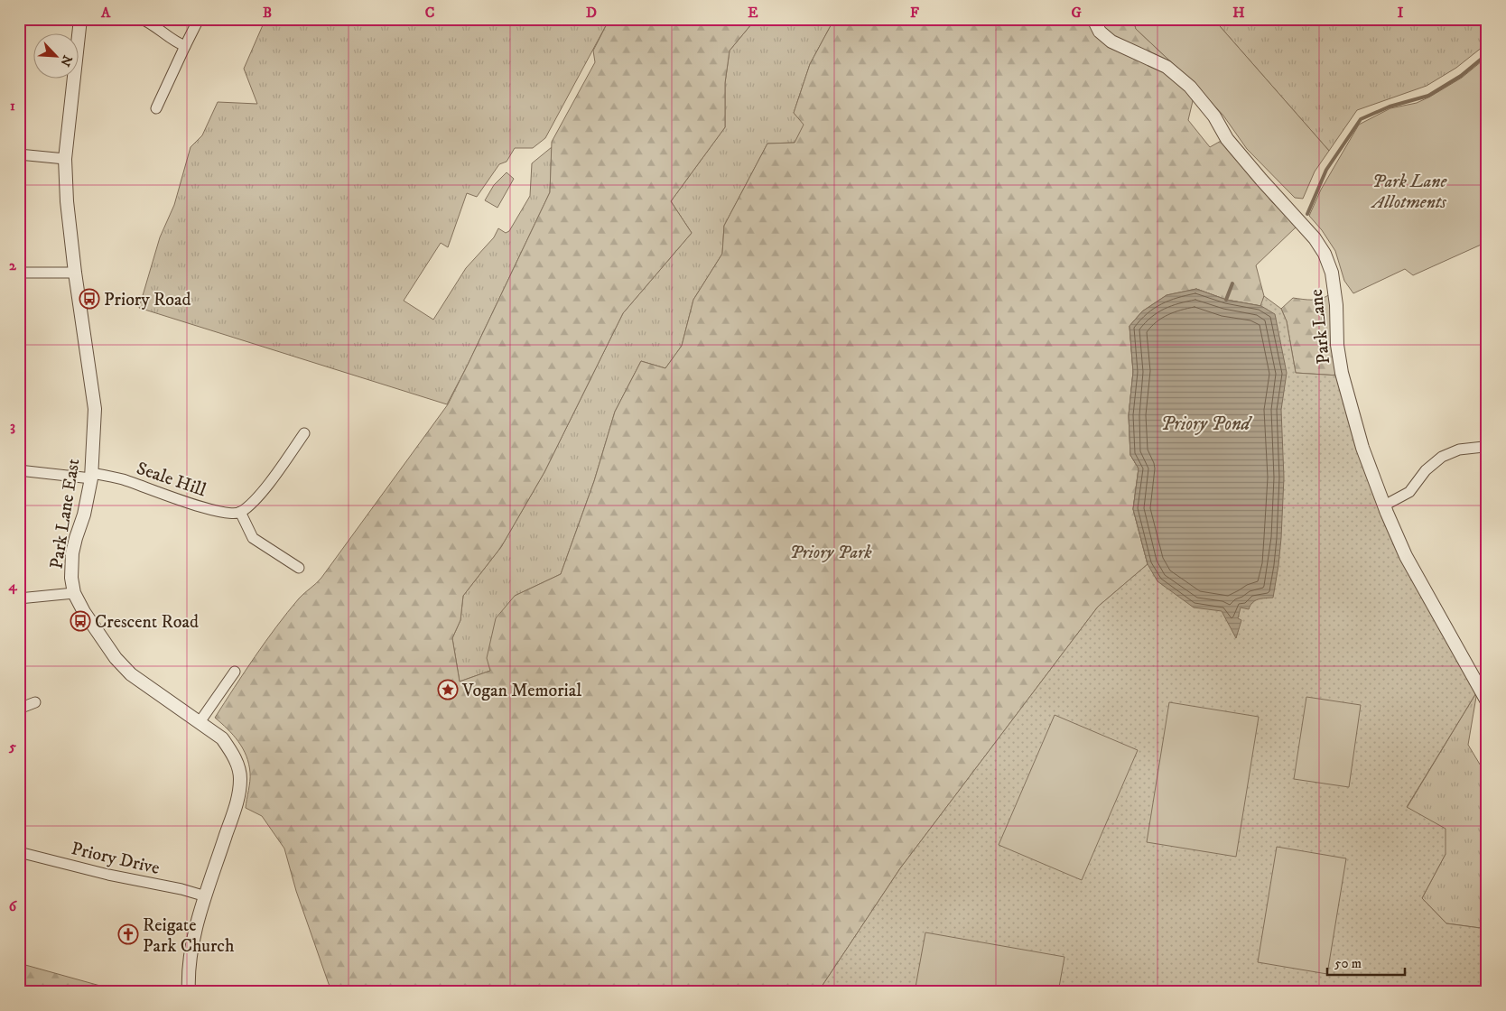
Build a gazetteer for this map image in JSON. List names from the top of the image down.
{
  "streets": {
    "street": [
      "Park Lane",
      "Seale Hill",
      "Park Lane East",
      "Priory Drive"
    ]
  },
  "crossings": [
    ["Seale Hill", "Park Lane East"],
    ["Park Lane East", "Priory Drive"]
  ],
  "water": ["Priory Pond"],
  "parks": ["Park Lane Allotments", "Priory Park"],
  "places": {
    "bus stop": ["Priory Road", "Crescent Road"],
    "place": ["Vogan Memorial"],
    "church": ["Reigate Park Church"]
  },
  "scale_bar": "50 m",
  "north": "bottom right",
  "grid": {
    "columns": [
      "A",
      "B",
      "C",
      "D",
      "E",
      "F",
      "G",
      "H",
      "I"
    ],
    "rows": [
      "1",
      "2",
      "3",
      "4",
      "5",
      "6"
    ]
  }
}
